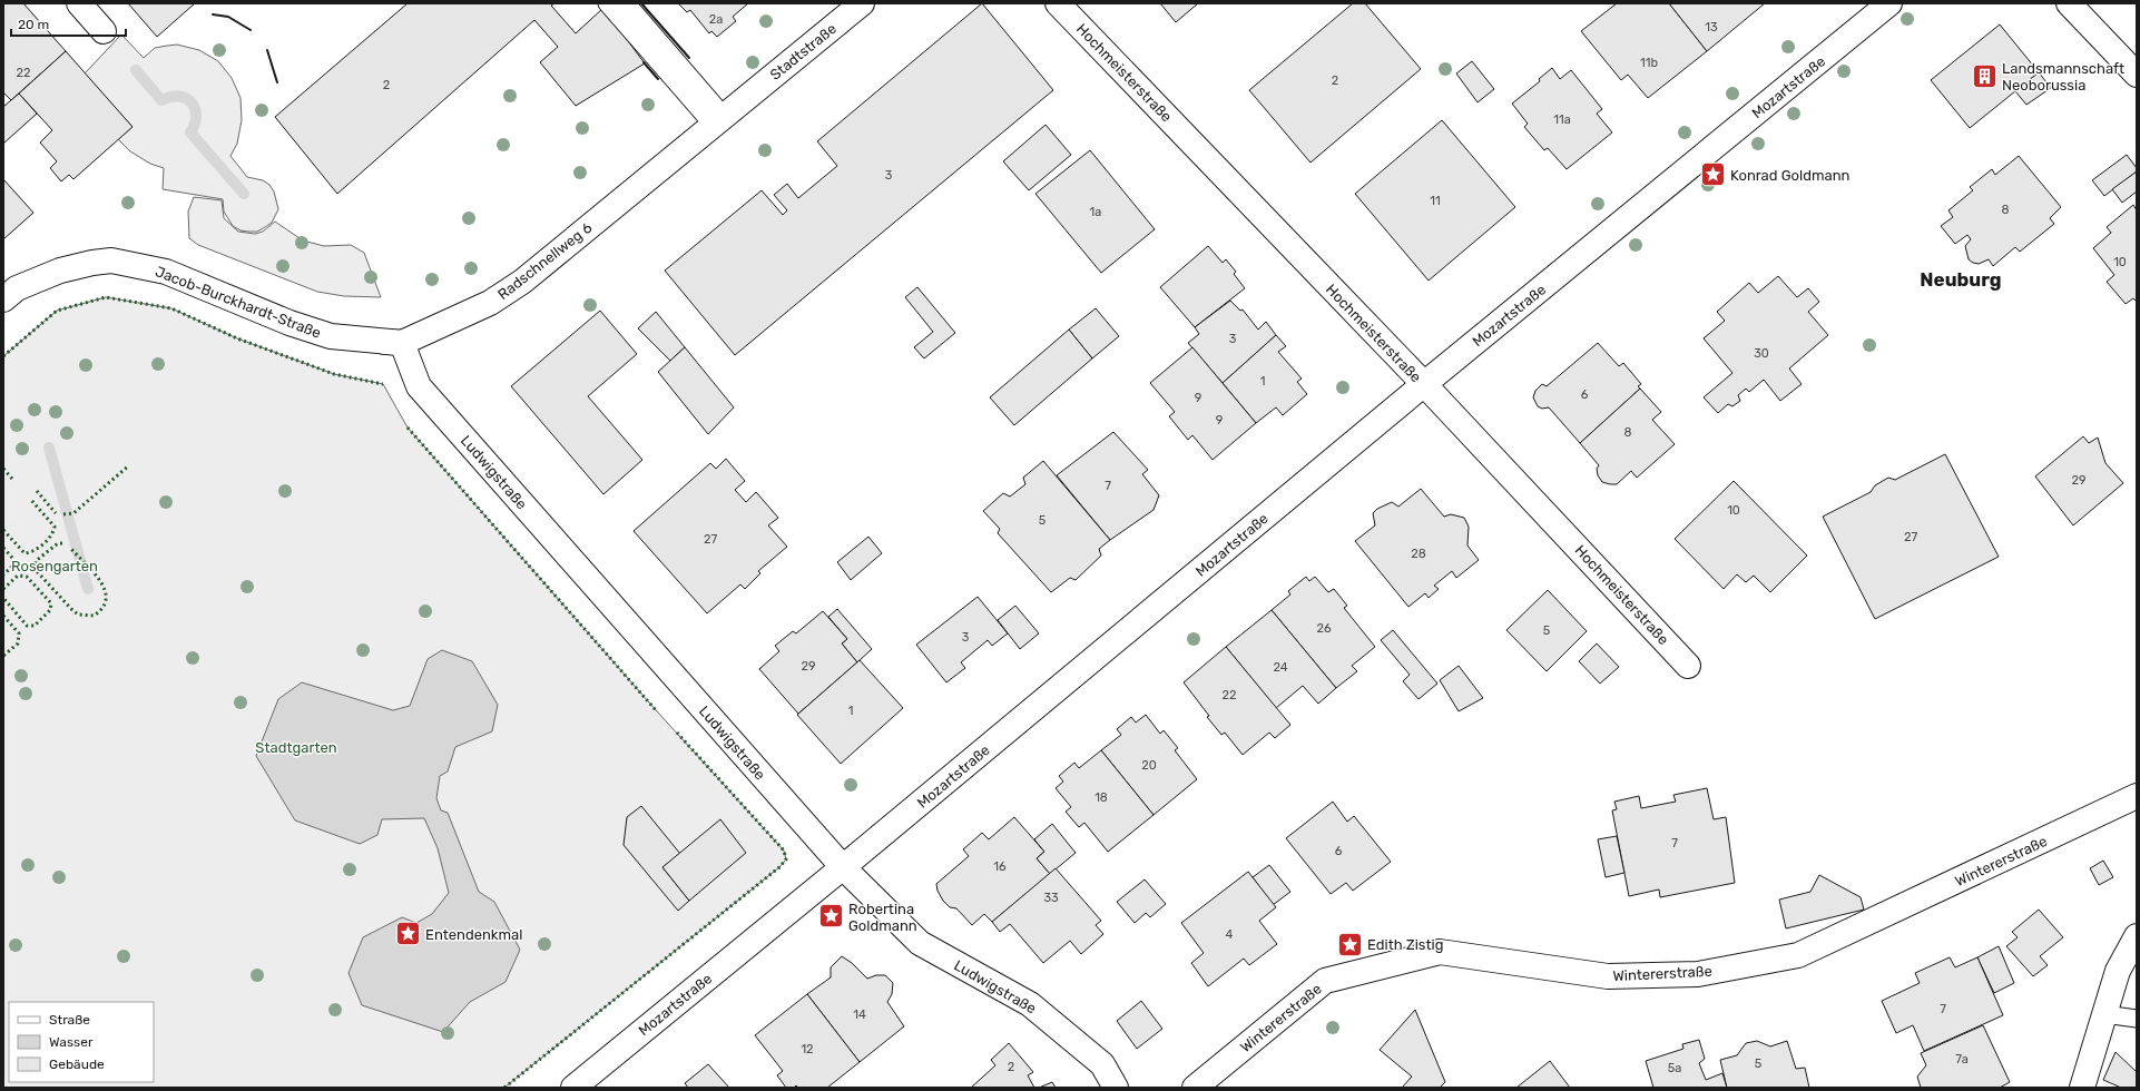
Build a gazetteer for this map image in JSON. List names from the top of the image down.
{
  "streets": {
    "street": [
      "Stadtstraße",
      "Hochmeisterstraße",
      "Mozartstraße",
      "Radschnellweg 6",
      "Ludwigstraße",
      "Wintererstraße"
    ]
  },
  "crossings": [
    ["Stadtstraße", "Radschnellweg 6"],
    ["Hochmeisterstraße", "Mozartstraße"],
    ["Mozartstraße", "Ludwigstraße"],
    ["Radschnellweg 6", "Ludwigstraße"]
  ],
  "districts": ["Neuburg"],
  "parks": ["Rosengarten", "Stadtgarten"],
  "places": {
    "building": ["Landsmannschaft Neoborussia"],
    "place": [
      "Konrad Goldmann",
      "Robertina Goldmann",
      "Entendenkmal",
      "Edith Zistig"
    ]
  },
  "house_numbers": [
    "2a",
    "13",
    "11b",
    "22",
    "2",
    "2",
    "11a",
    "3",
    "11",
    "8",
    "1a",
    "10",
    "3",
    "30",
    "1",
    "6",
    "9",
    "9",
    "8",
    "29",
    "7",
    "10",
    "5",
    "27",
    "27",
    "28",
    "26",
    "5",
    "3",
    "29",
    "24",
    "22",
    "1",
    "20",
    "18",
    "7",
    "6",
    "16",
    "33",
    "4",
    "7",
    "14",
    "12",
    "7a",
    "5",
    "2",
    "5a"
  ],
  "legend": ["Straße", "Wasser", "Gebäude"],
  "scale_bar": "20 m"
}
